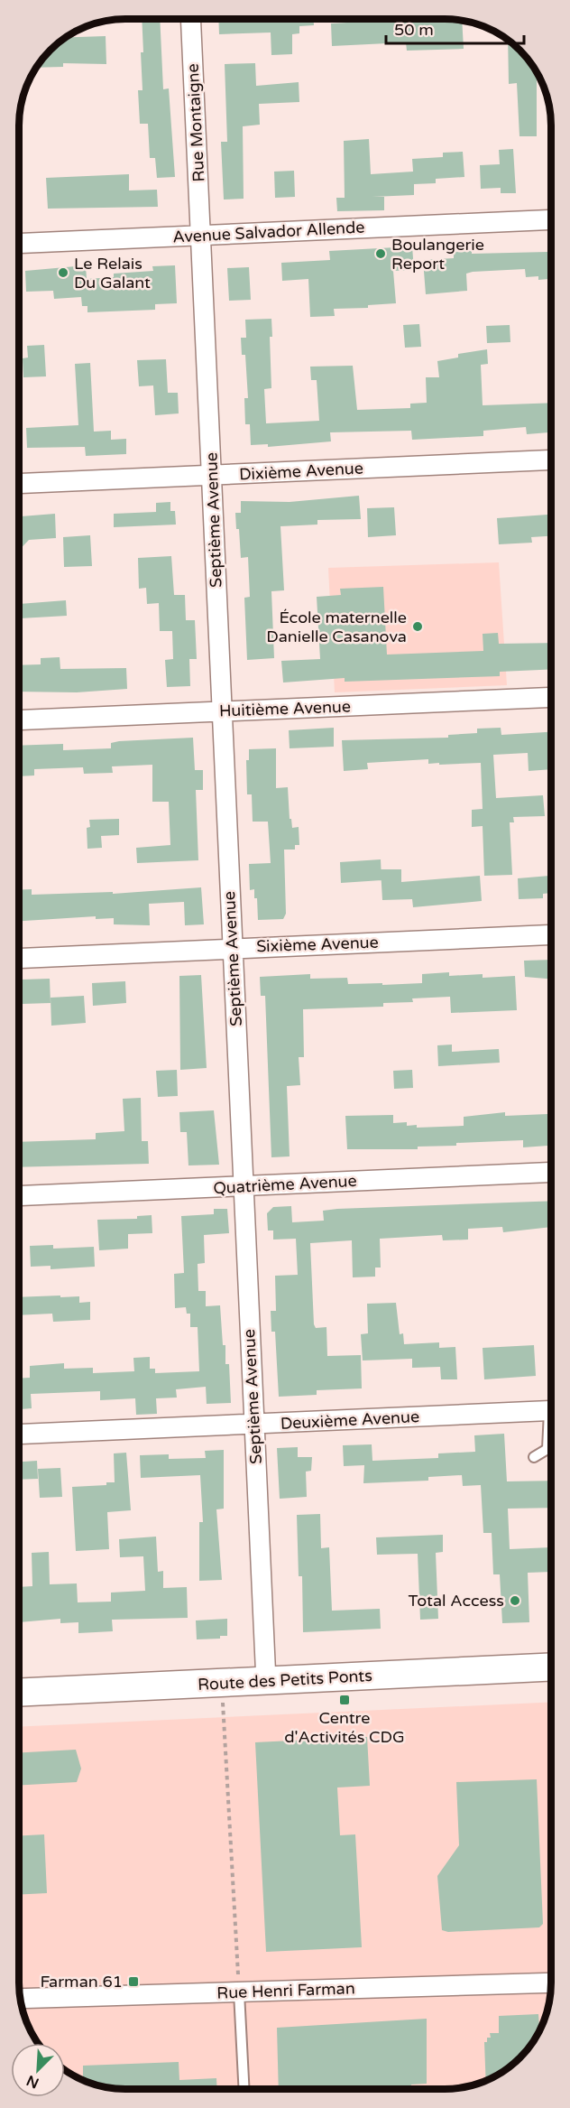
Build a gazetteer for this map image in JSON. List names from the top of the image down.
{
  "streets": {
    "main road": ["Route des Petits Ponts"],
    "street": [
      "Rue Montaigne",
      "Avenue Salvador Allende",
      "Dixième Avenue",
      "Septième Avenue",
      "Huitième Avenue",
      "Sixième Avenue",
      "Quatrième Avenue",
      "Deuxième Avenue",
      "Rue Henri Farman"
    ]
  },
  "crossings": [
    ["Rue Montaigne", "Avenue Salvador Allende"],
    ["Rue Montaigne", "Septième Avenue"],
    ["Avenue Salvador Allende", "Septième Avenue"],
    ["Dixième Avenue", "Septième Avenue"],
    ["Septième Avenue", "Huitième Avenue"],
    ["Septième Avenue", "Sixième Avenue"],
    ["Septième Avenue", "Quatrième Avenue"],
    ["Septième Avenue", "Deuxième Avenue"],
    ["Septième Avenue", "Route des Petits Ponts"]
  ],
  "places": {
    "other": [
      "Boulangerie Report",
      "Le Relais Du Galant",
      "École maternelle Danielle Casanova",
      "Total Access"
    ],
    "transit": ["Centre d'Activités CDG", "Farman 61"]
  },
  "scale_bar": "50 m",
  "north": "bottom left"
}
